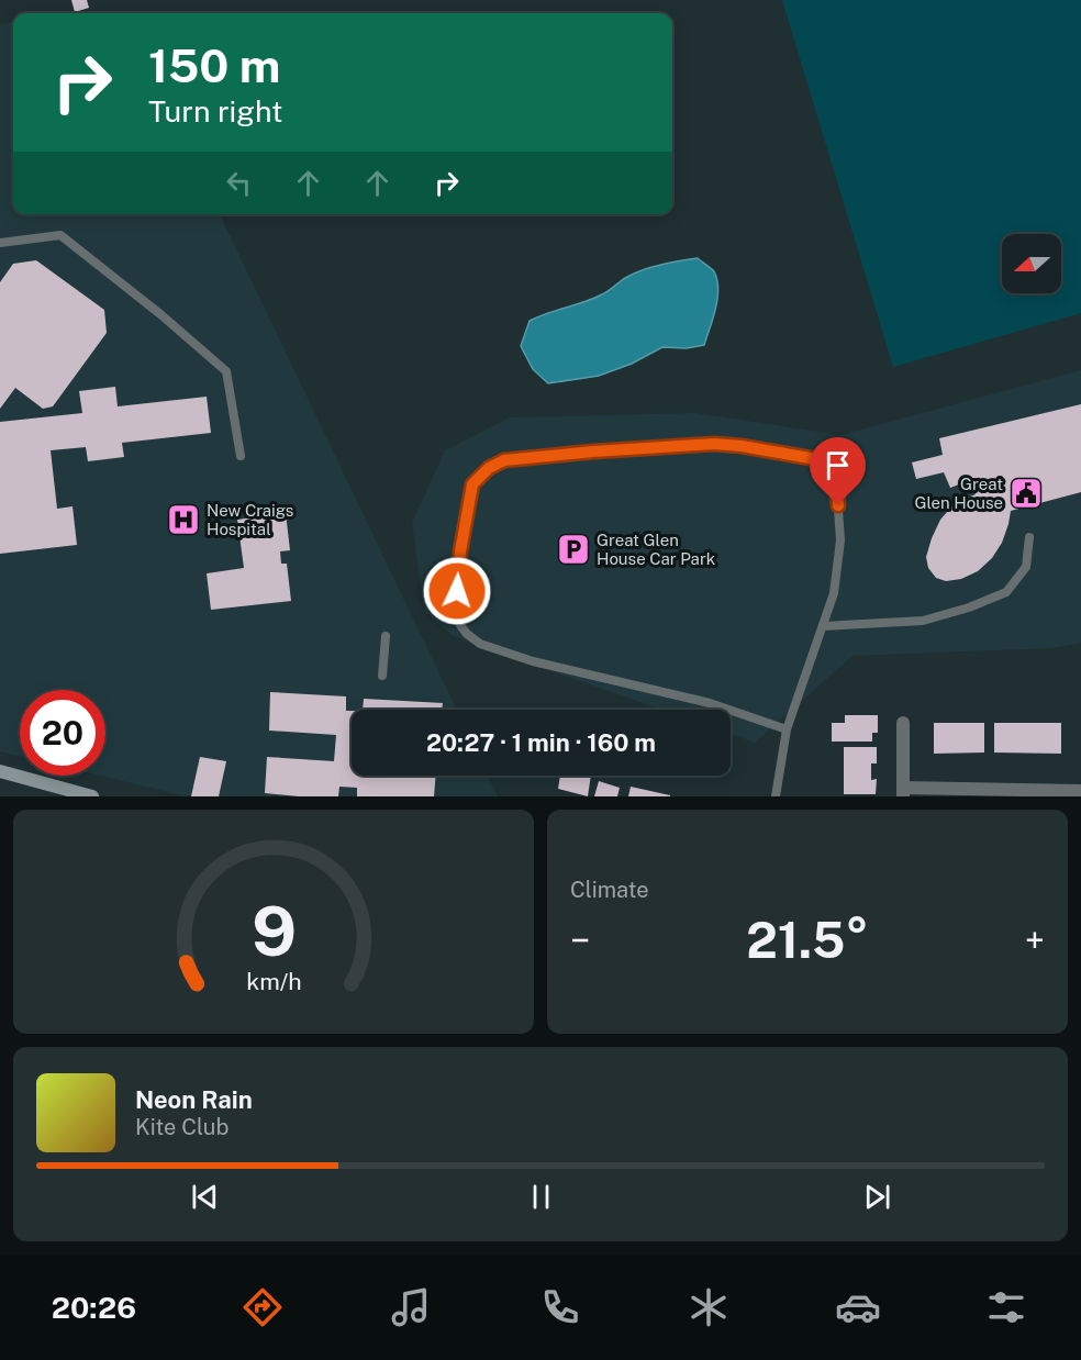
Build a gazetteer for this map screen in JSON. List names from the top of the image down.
{
  "places": {
    "public building": ["Great Glen House"],
    "hospital": ["New Craigs Hospital"],
    "parking": ["Great Glen House Car Park"]
  },
  "north": "left",
  "page": {
    "turn": ["150 m", "Turn right"],
    "limit": "20",
    "trip": "20:27 · 1 min · 160 m",
    "tile": "Climate",
    "heat": ["−", "21.5°", "+"],
    "song": ["Neon Rain", "Kite Club"],
    "tabs": "20:26",
    "gauge": ["9", "km/h"]
  }
}
